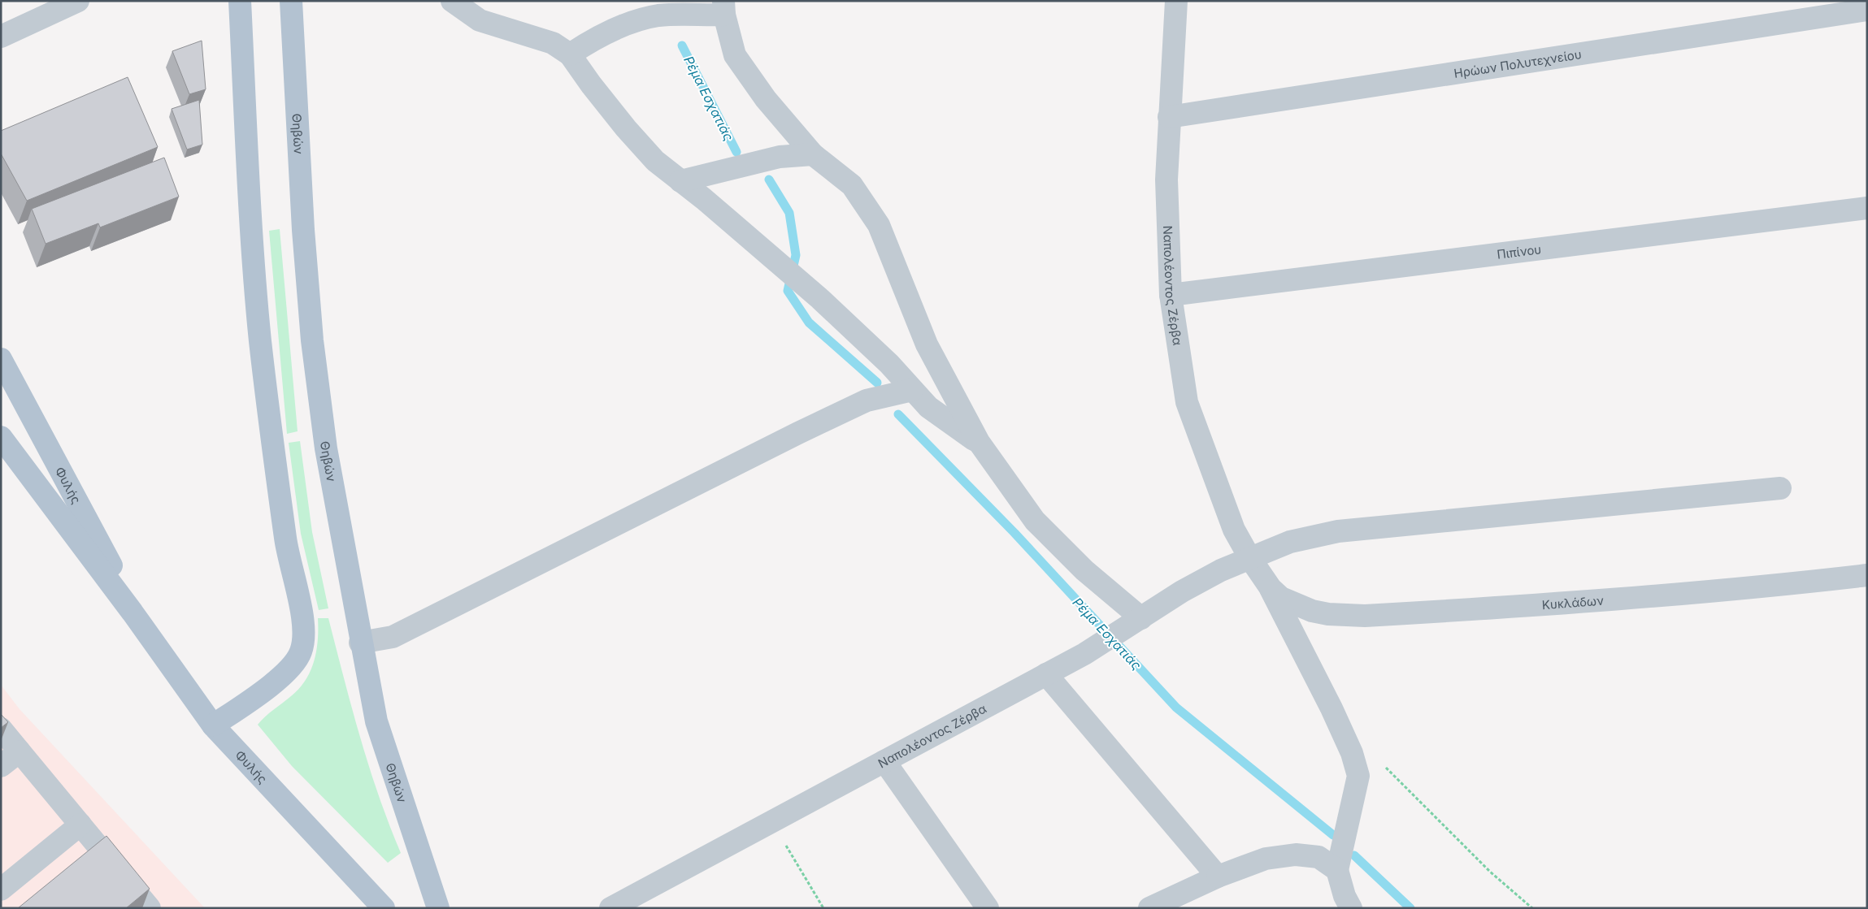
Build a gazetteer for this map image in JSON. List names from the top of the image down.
{
  "streets": {
    "main road": ["Θηβών", "Φυλής"],
    "street": [
      "Ηρώων Πολυτεχνείου",
      "Πιπίνου",
      "Ναπολέοντος Ζέρβα",
      "Κυκλάδων"
    ]
  },
  "crossings": [
    ["Ηρώων Πολυτεχνείου", "Ναπολέοντος Ζέρβα"],
    ["Πιπίνου", "Ναπολέοντος Ζέρβα"],
    ["Ναπολέοντος Ζέρβα", "Κυκλάδων"]
  ],
  "water": ["Ρέμα Εσχατιάς"]
}
